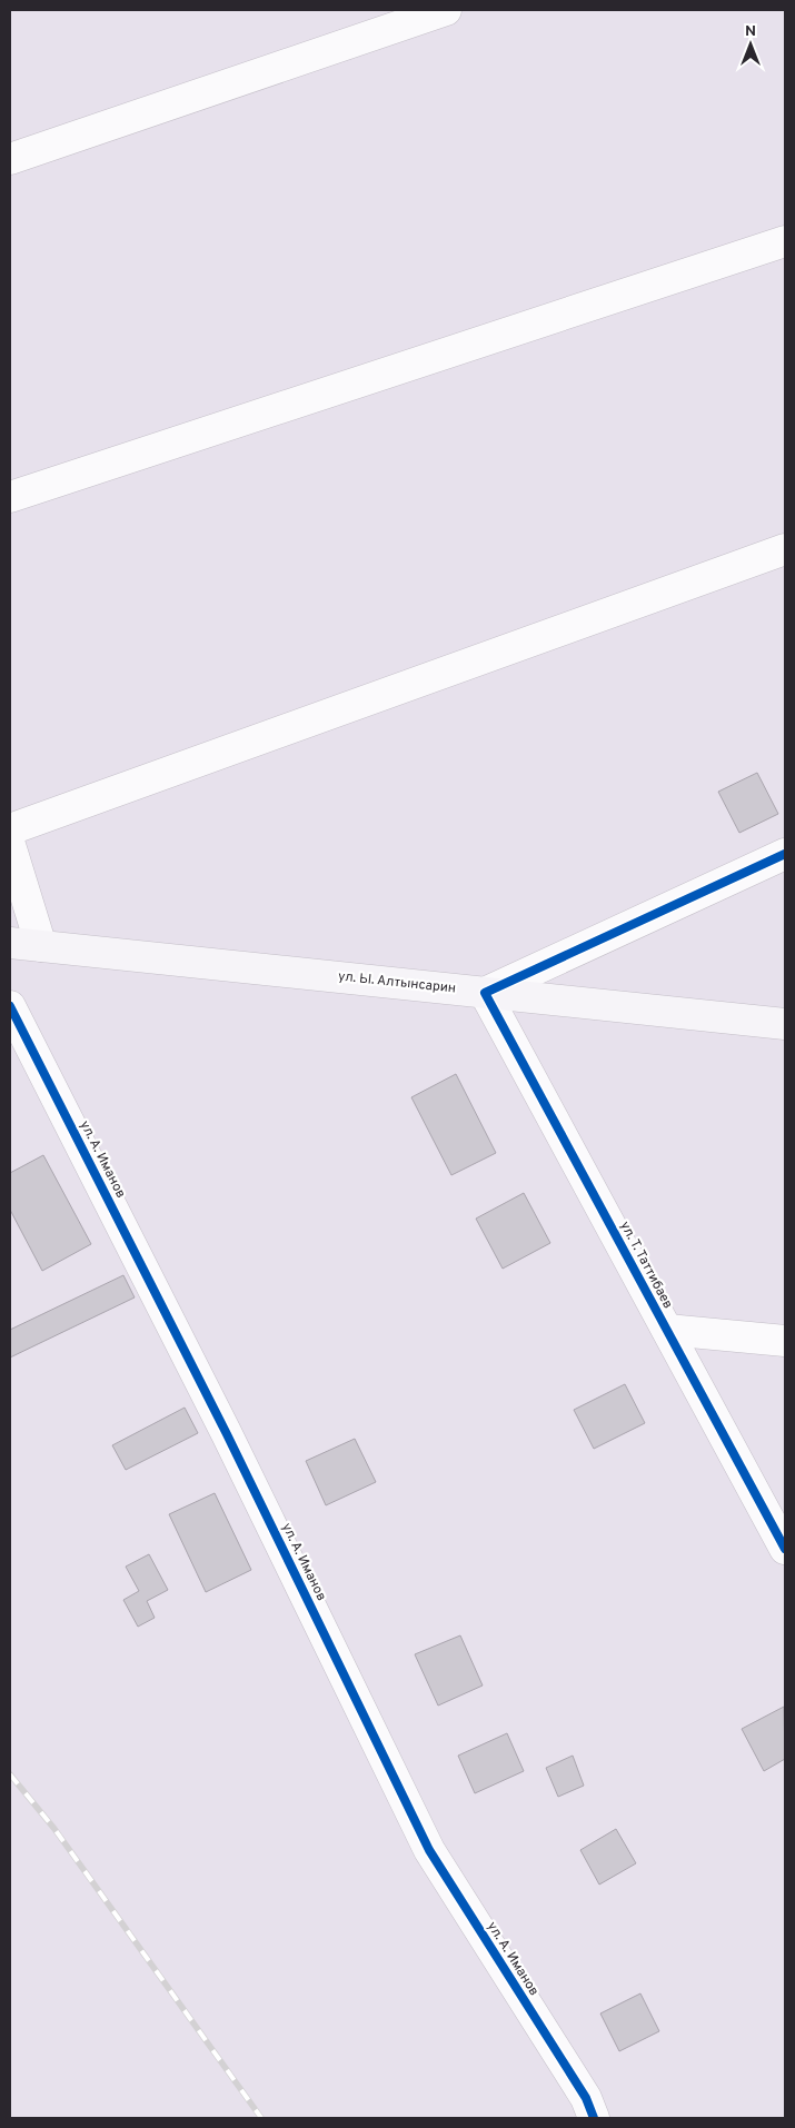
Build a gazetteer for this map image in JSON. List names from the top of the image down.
{
  "streets": {
    "street": ["ул. Ы. Алтынсарин", "ул. А. Иманов", "ул. Т. Таттибаев"]
  },
  "crossings": [
    ["ул. Ы. Алтынсарин", "ул. Т. Таттибаев"]
  ],
  "north": "top"
}
